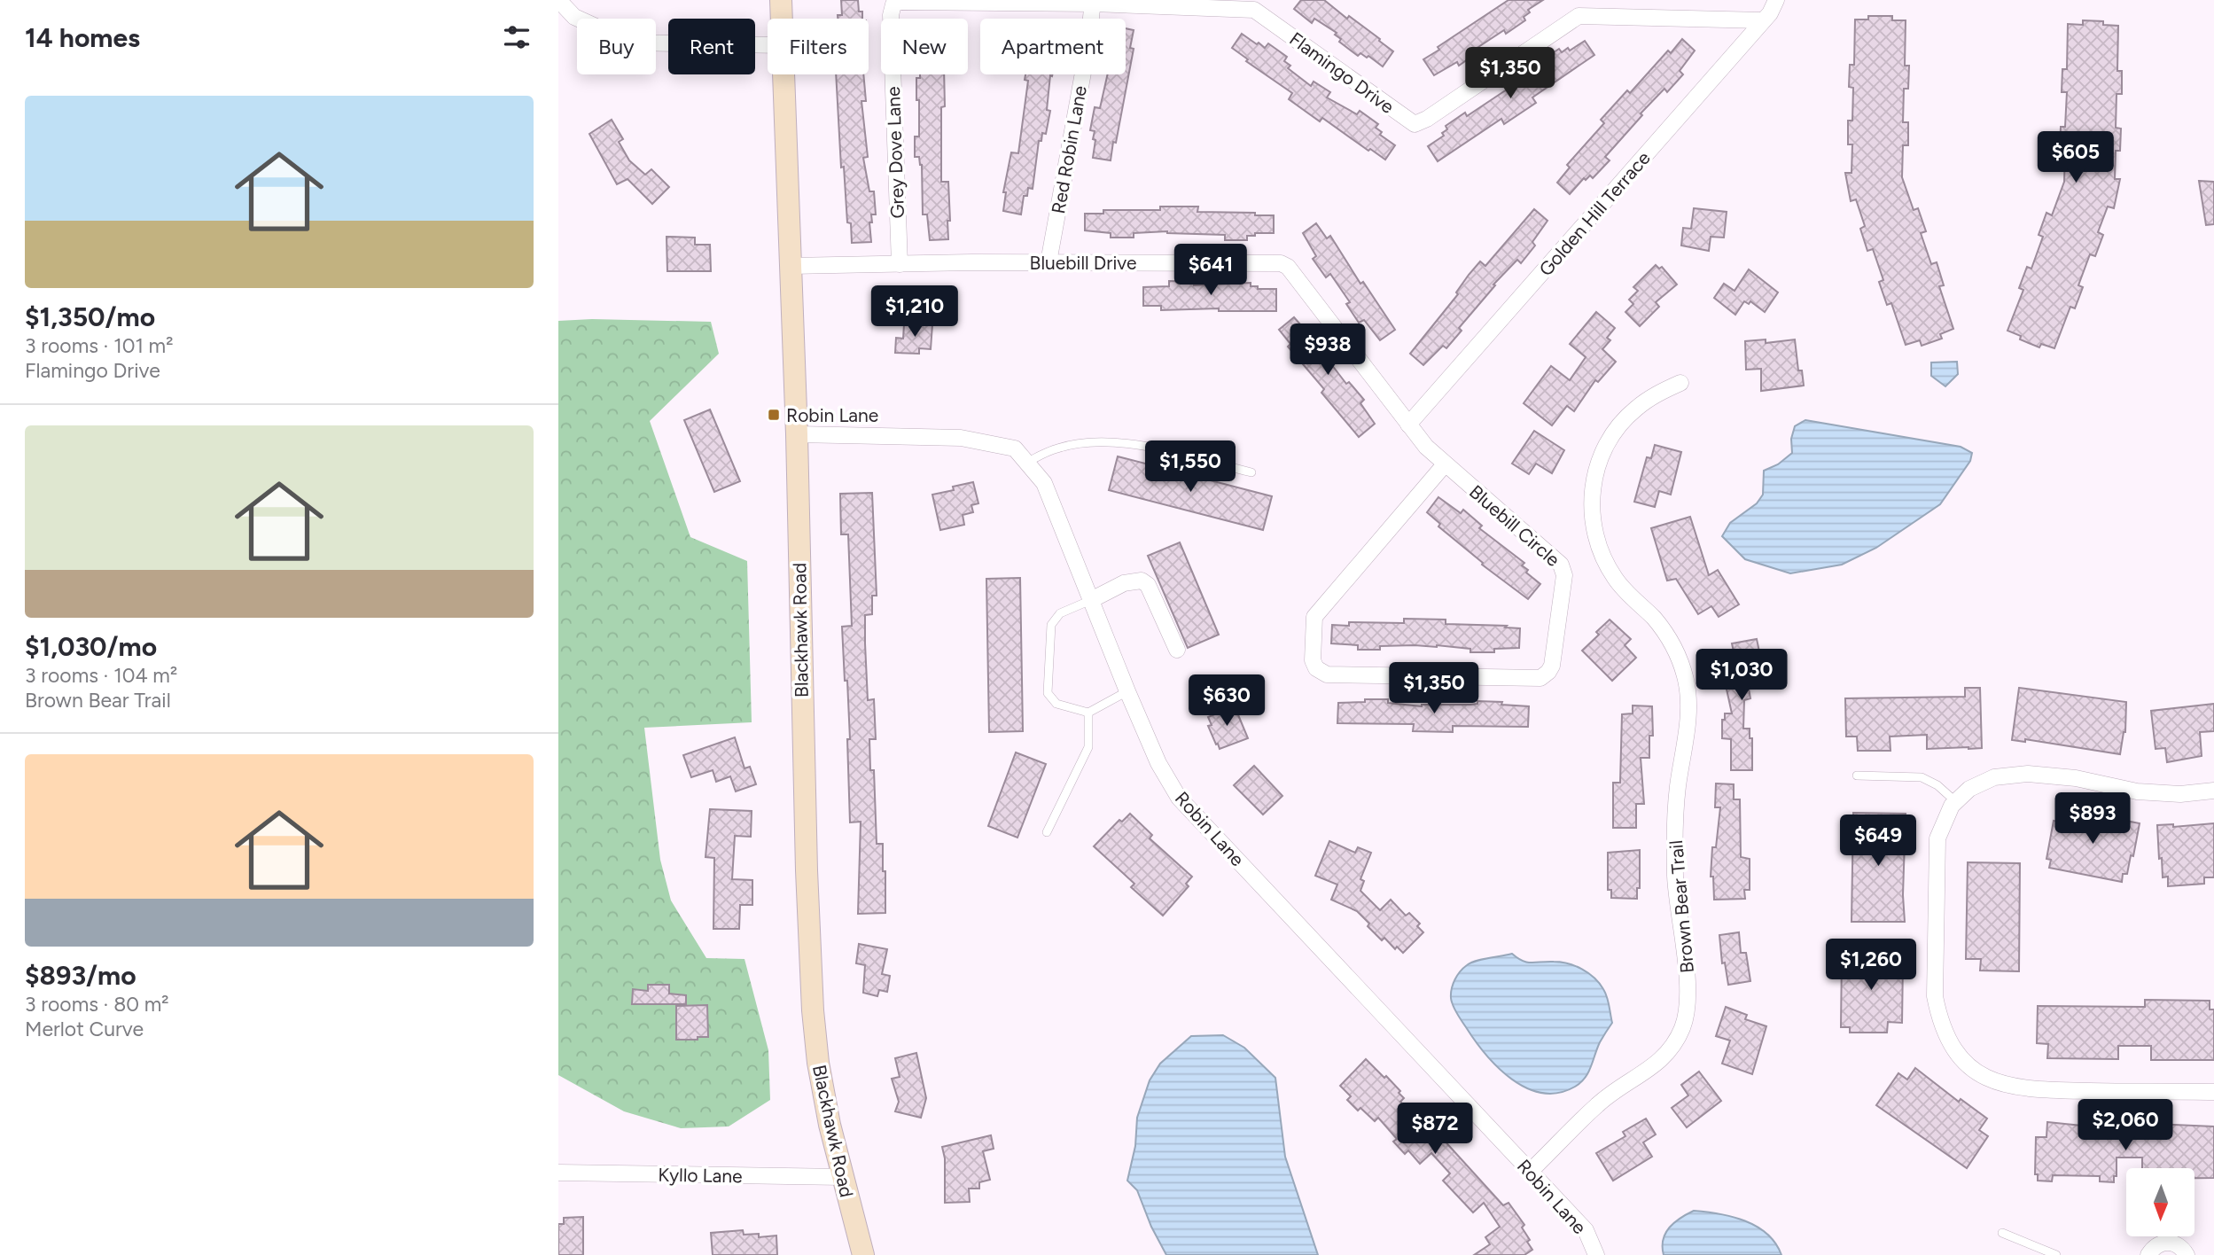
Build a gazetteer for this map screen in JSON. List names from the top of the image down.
{
  "streets": {
    "street": [
      "Flamingo Drive",
      "Red Robin Lane",
      "Grey Dove Lane",
      "Golden Hill Terrace",
      "Bluebill Drive",
      "Bluebill Circle",
      "Blackhawk Road",
      "Robin Lane",
      "Brown Bear Trail",
      "Kyllo Lane"
    ]
  },
  "crossings": [
    ["Flamingo Drive", "Red Robin Lane"],
    ["Flamingo Drive", "Grey Dove Lane"],
    ["Flamingo Drive", "Golden Hill Terrace"],
    ["Red Robin Lane", "Bluebill Drive"],
    ["Grey Dove Lane", "Bluebill Drive"],
    ["Golden Hill Terrace", "Bluebill Drive"],
    ["Golden Hill Terrace", "Bluebill Circle"],
    ["Bluebill Drive", "Bluebill Circle"],
    ["Bluebill Drive", "Blackhawk Road"],
    ["Blackhawk Road", "Robin Lane"],
    ["Blackhawk Road", "Kyllo Lane"],
    ["Robin Lane", "Brown Bear Trail"]
  ],
  "places": {
    "transit": ["Robin Lane"]
  },
  "north": "bottom",
  "page": {
    "heading": "14 homes",
    "chip": [
      "Buy",
      "Rent",
      "Filters",
      "New",
      "Apartment"
    ],
    "price": [
      "$1,350",
      "$605",
      "$641",
      "$1,210",
      "$938",
      "$1,550",
      "$1,030",
      "$1,350",
      "$630",
      "$893",
      "$649",
      "$1,260",
      "$2,060",
      "$872"
    ],
    "list": [
      {
        "name": "$1,350/mo",
        "note": "3 rooms · 101 m² · Flamingo Drive"
      },
      {
        "name": "$1,030/mo",
        "note": "3 rooms · 104 m² · Brown Bear Trail"
      },
      {
        "name": "$893/mo",
        "note": "3 rooms · 80 m² · Merlot Curve"
      }
    ]
  }
}
